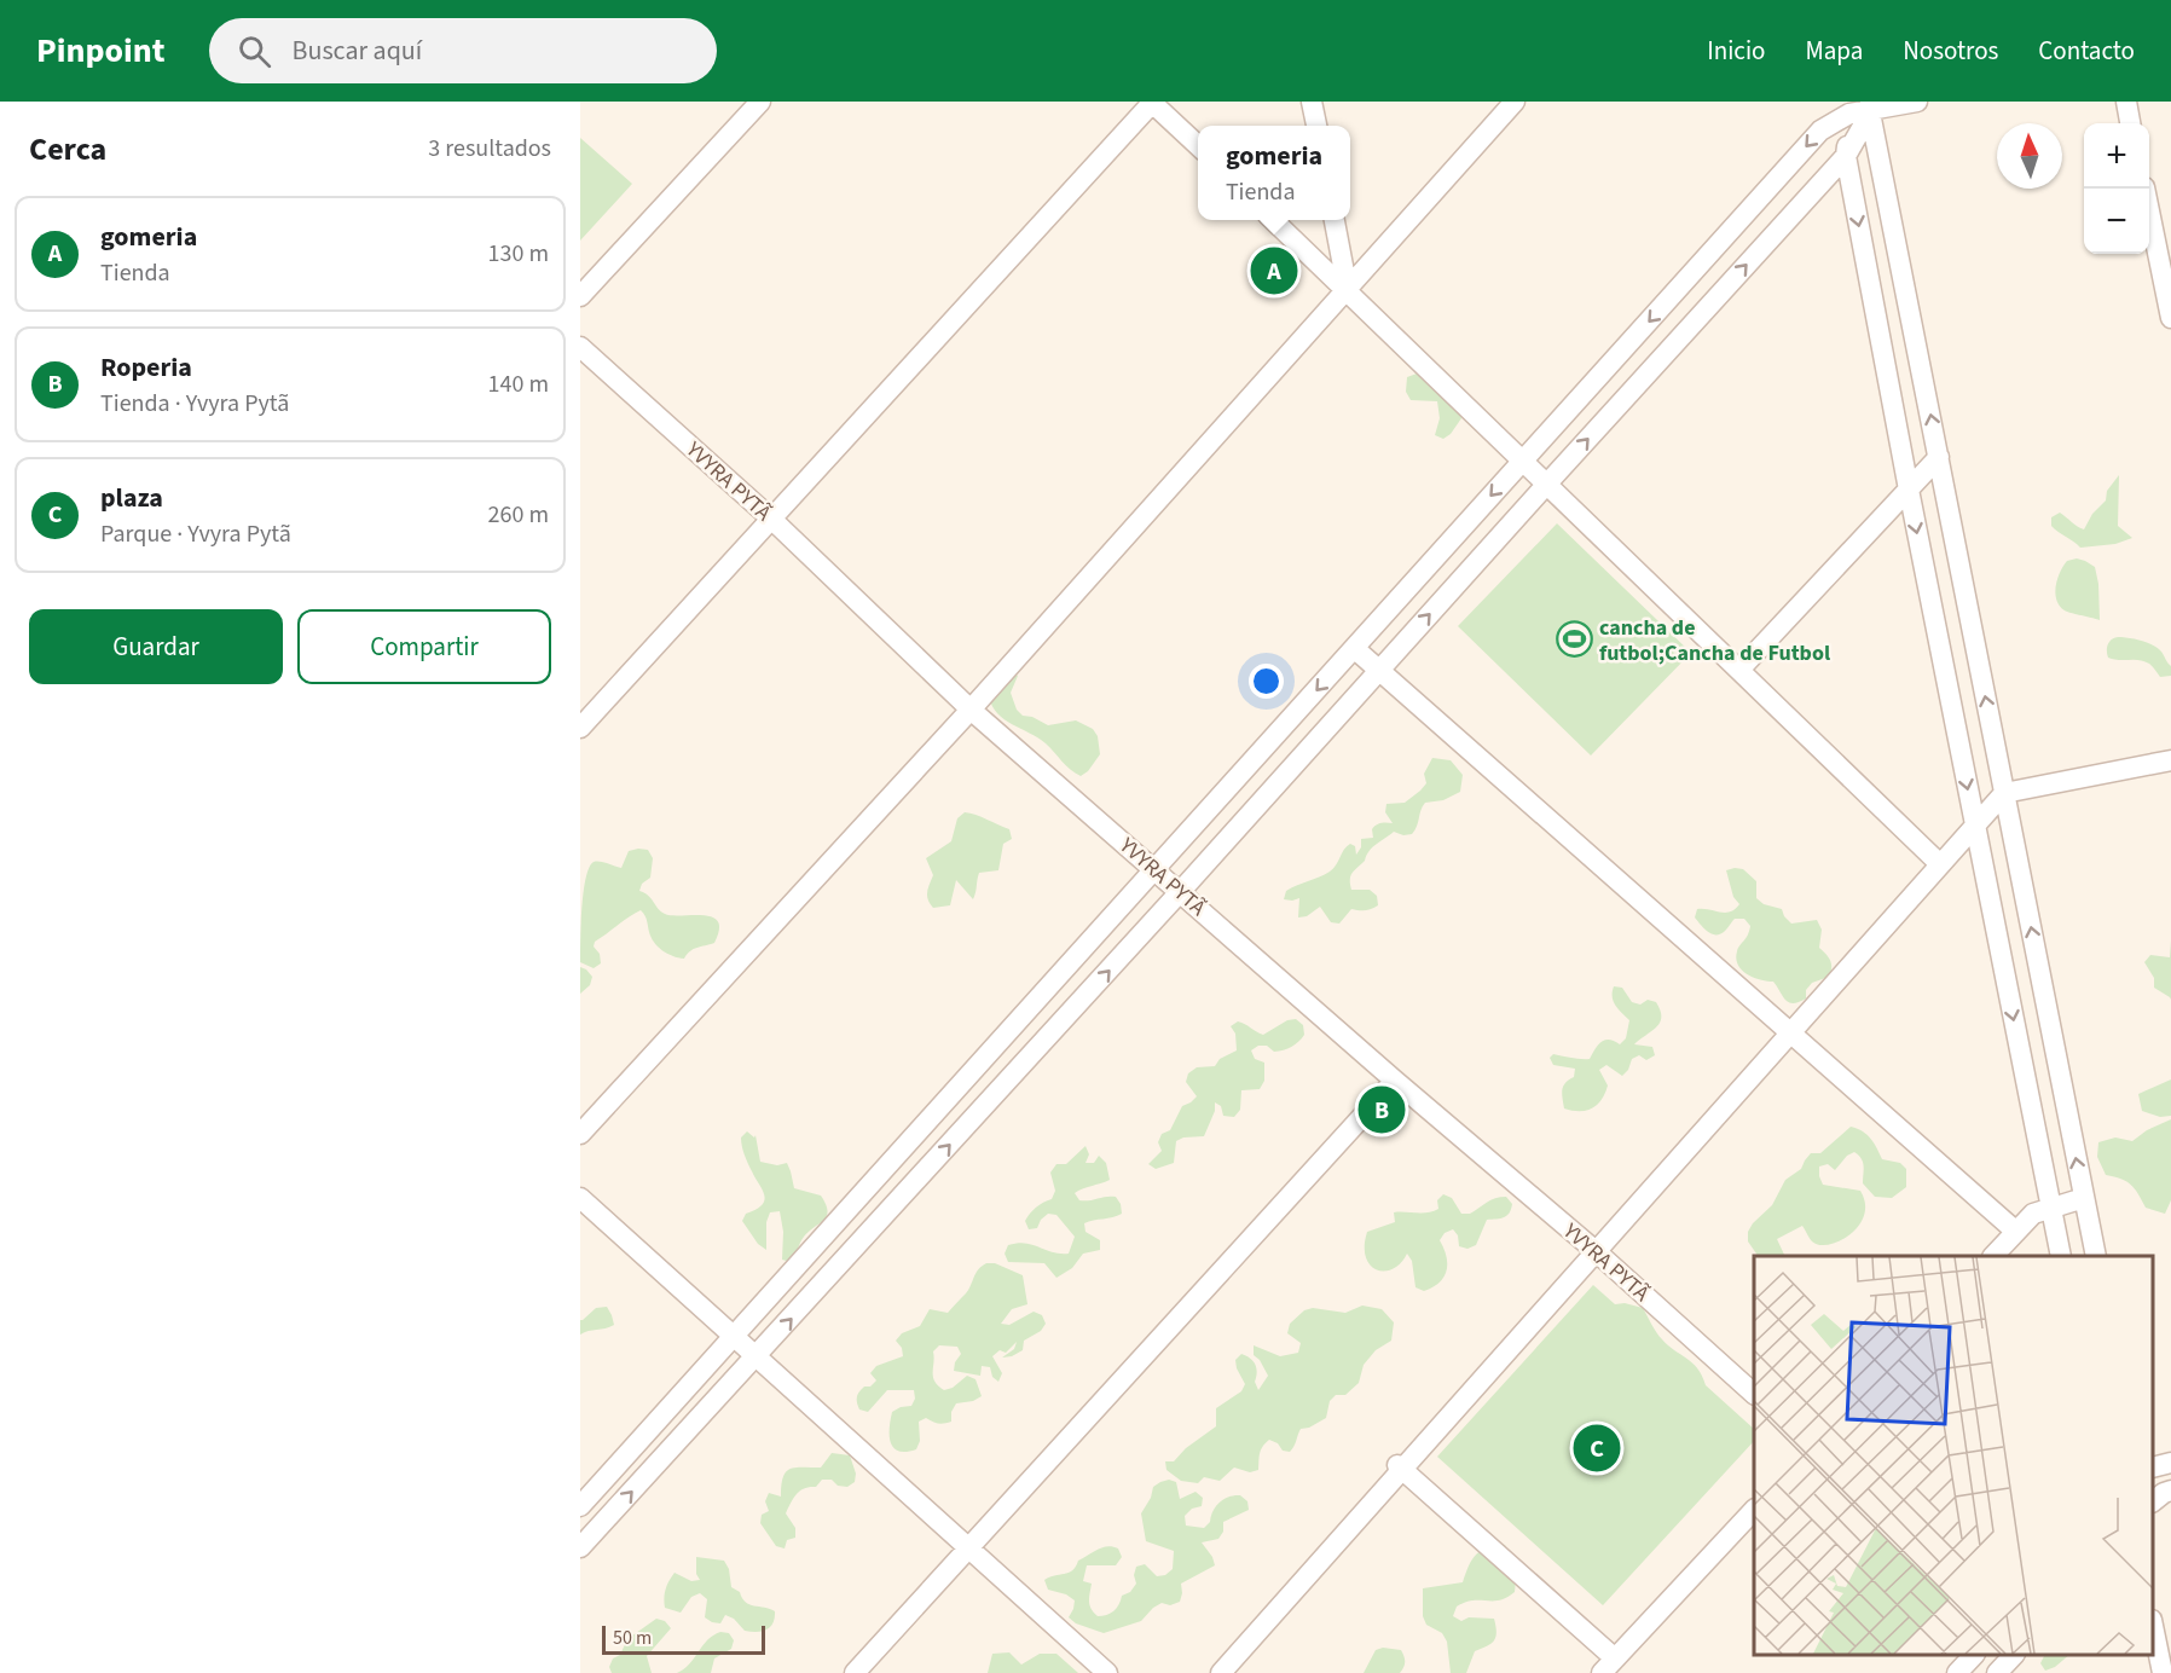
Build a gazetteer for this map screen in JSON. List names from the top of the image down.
{
  "streets": {
    "street": ["YVYRA PYTÃ"]
  },
  "places": {
    "sports": ["cancha de futbol;Cancha de Futbol"]
  },
  "scale_bar": "50 m",
  "north": "top",
  "page": {
    "header": "Pinpoint",
    "search": "Buscar aquí",
    "nav": [
      "Inicio",
      "Mapa",
      "Nosotros",
      "Contacto"
    ],
    "heading": ["Cerca", "3 resultados"],
    "map_buttons": ["+", "−"],
    "popup": ["gomeria", "Tienda"],
    "list": [
      {
        "mark": "A",
        "name": "gomeria",
        "note": "Tienda",
        "value": "130 m"
      },
      {
        "mark": "B",
        "name": "Roperia",
        "note": "Tienda · Yvyra Pytã",
        "value": "140 m"
      },
      {
        "mark": "C",
        "name": "plaza",
        "note": "Parque · Yvyra Pytã",
        "value": "260 m"
      }
    ],
    "pins": ["A", "B", "C"],
    "buttons": ["Guardar", "Compartir"],
    "scale": "50 m"
  }
}
